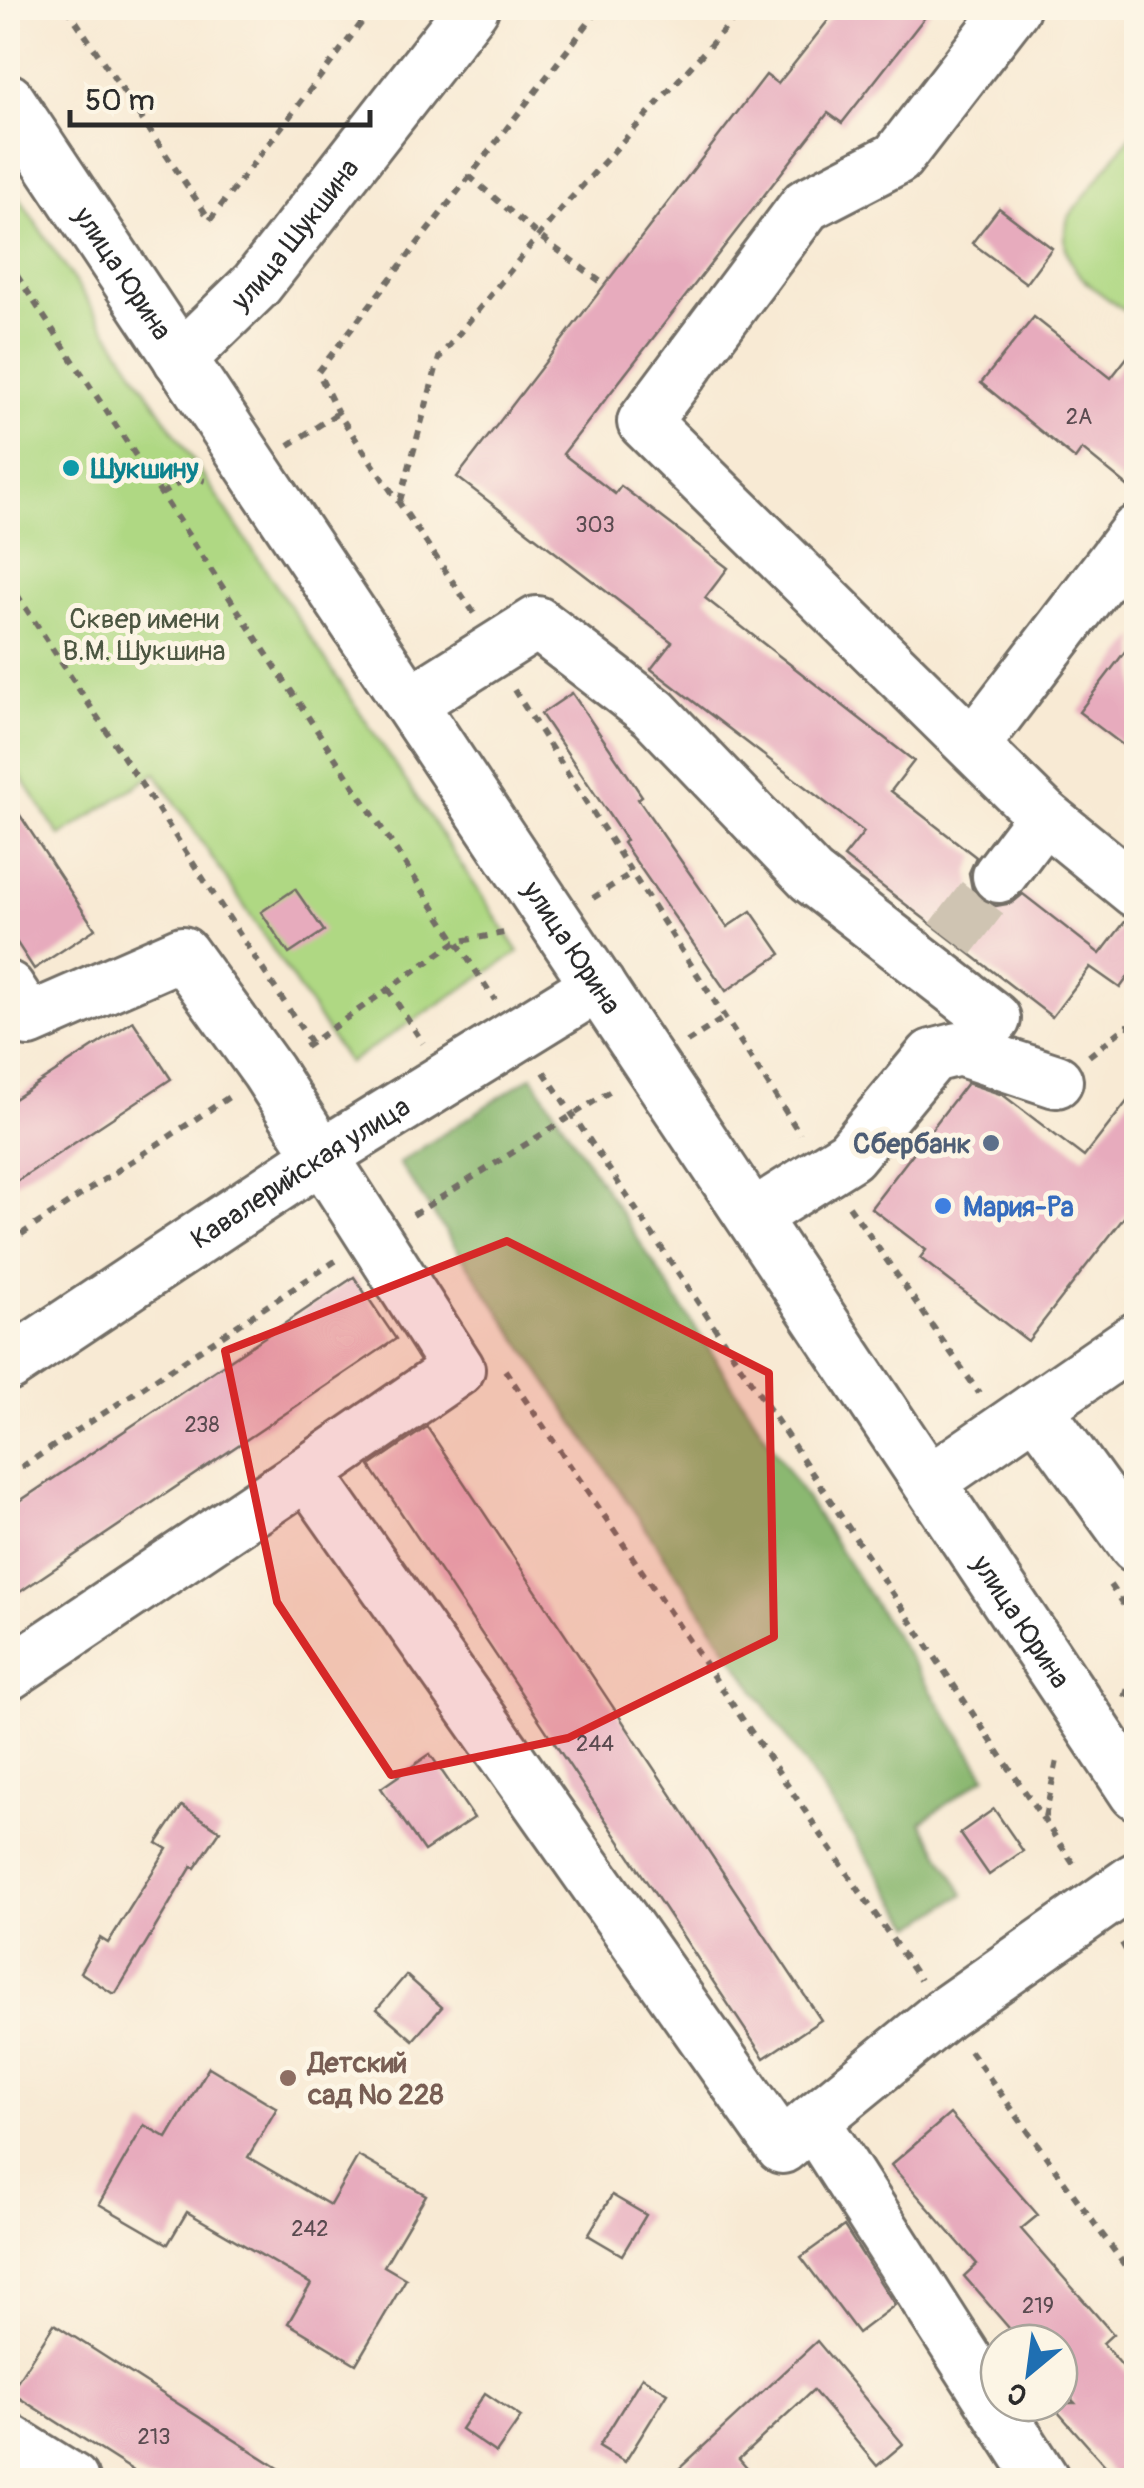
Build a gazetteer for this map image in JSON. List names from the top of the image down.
{
  "streets": {
    "street": ["улица Шукшина", "улица Юрина", "Кавалерийская улица"]
  },
  "crossings": [
    ["улица Шукшина", "улица Юрина"],
    ["улица Юрина", "Кавалерийская улица"]
  ],
  "parks": ["Сквер имени В.М. Шукшина"],
  "places": [
    "Шукшину",
    "Сбербанк",
    "Мария-Ра",
    "Детский сад № 228"
  ],
  "house_numbers": [
    "2А",
    "303",
    "238",
    "244",
    "242",
    "219",
    "213"
  ],
  "scale_bar": "50 m",
  "north": "bottom left"
}
